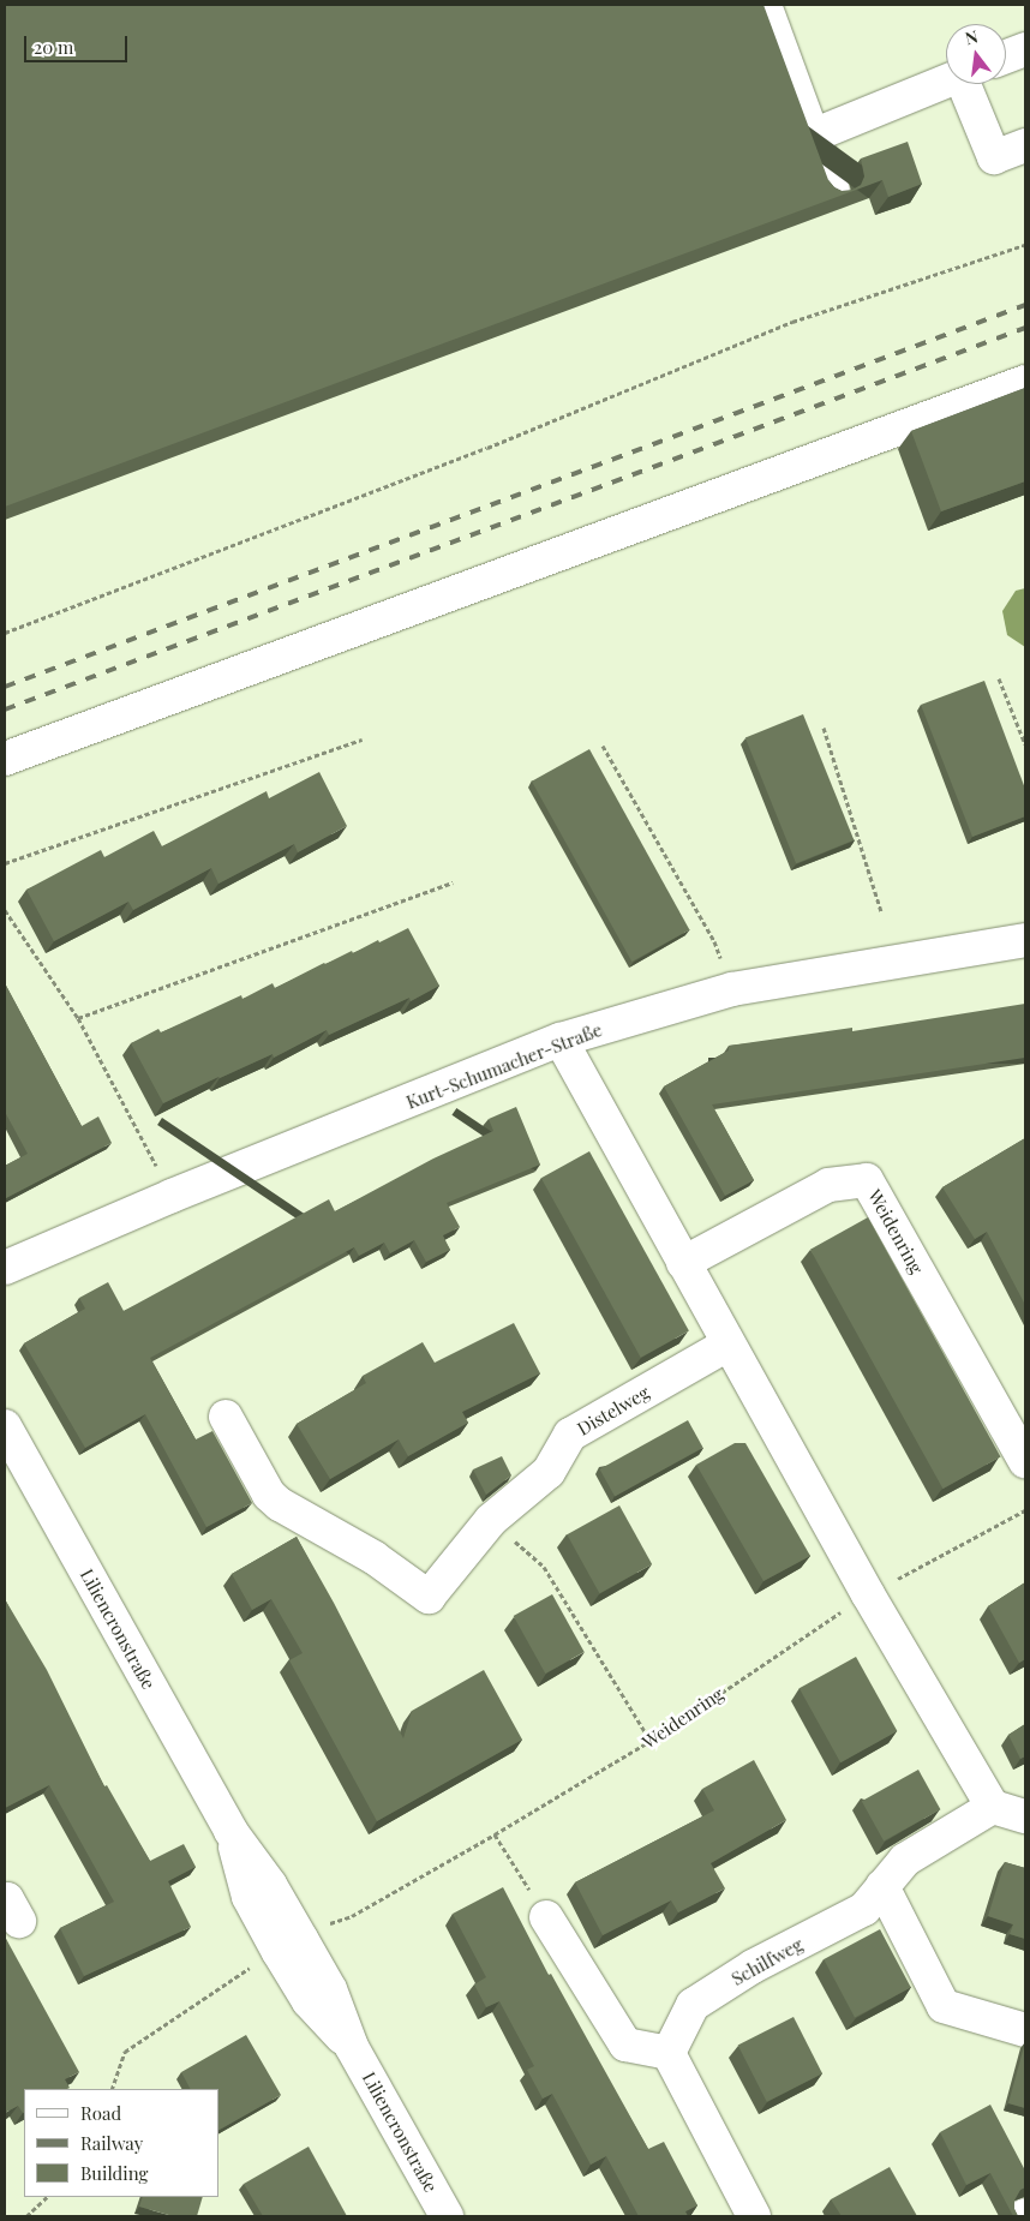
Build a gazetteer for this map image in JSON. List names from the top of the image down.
{
  "streets": {
    "street": [
      "Kurt-Schumacher-Straße",
      "Weidenring",
      "Distelweg",
      "Liliencronstraße",
      "Schilfweg"
    ]
  },
  "legend": ["Road", "Railway", "Building"],
  "scale_bar": "20 m",
  "north": "top"
}
